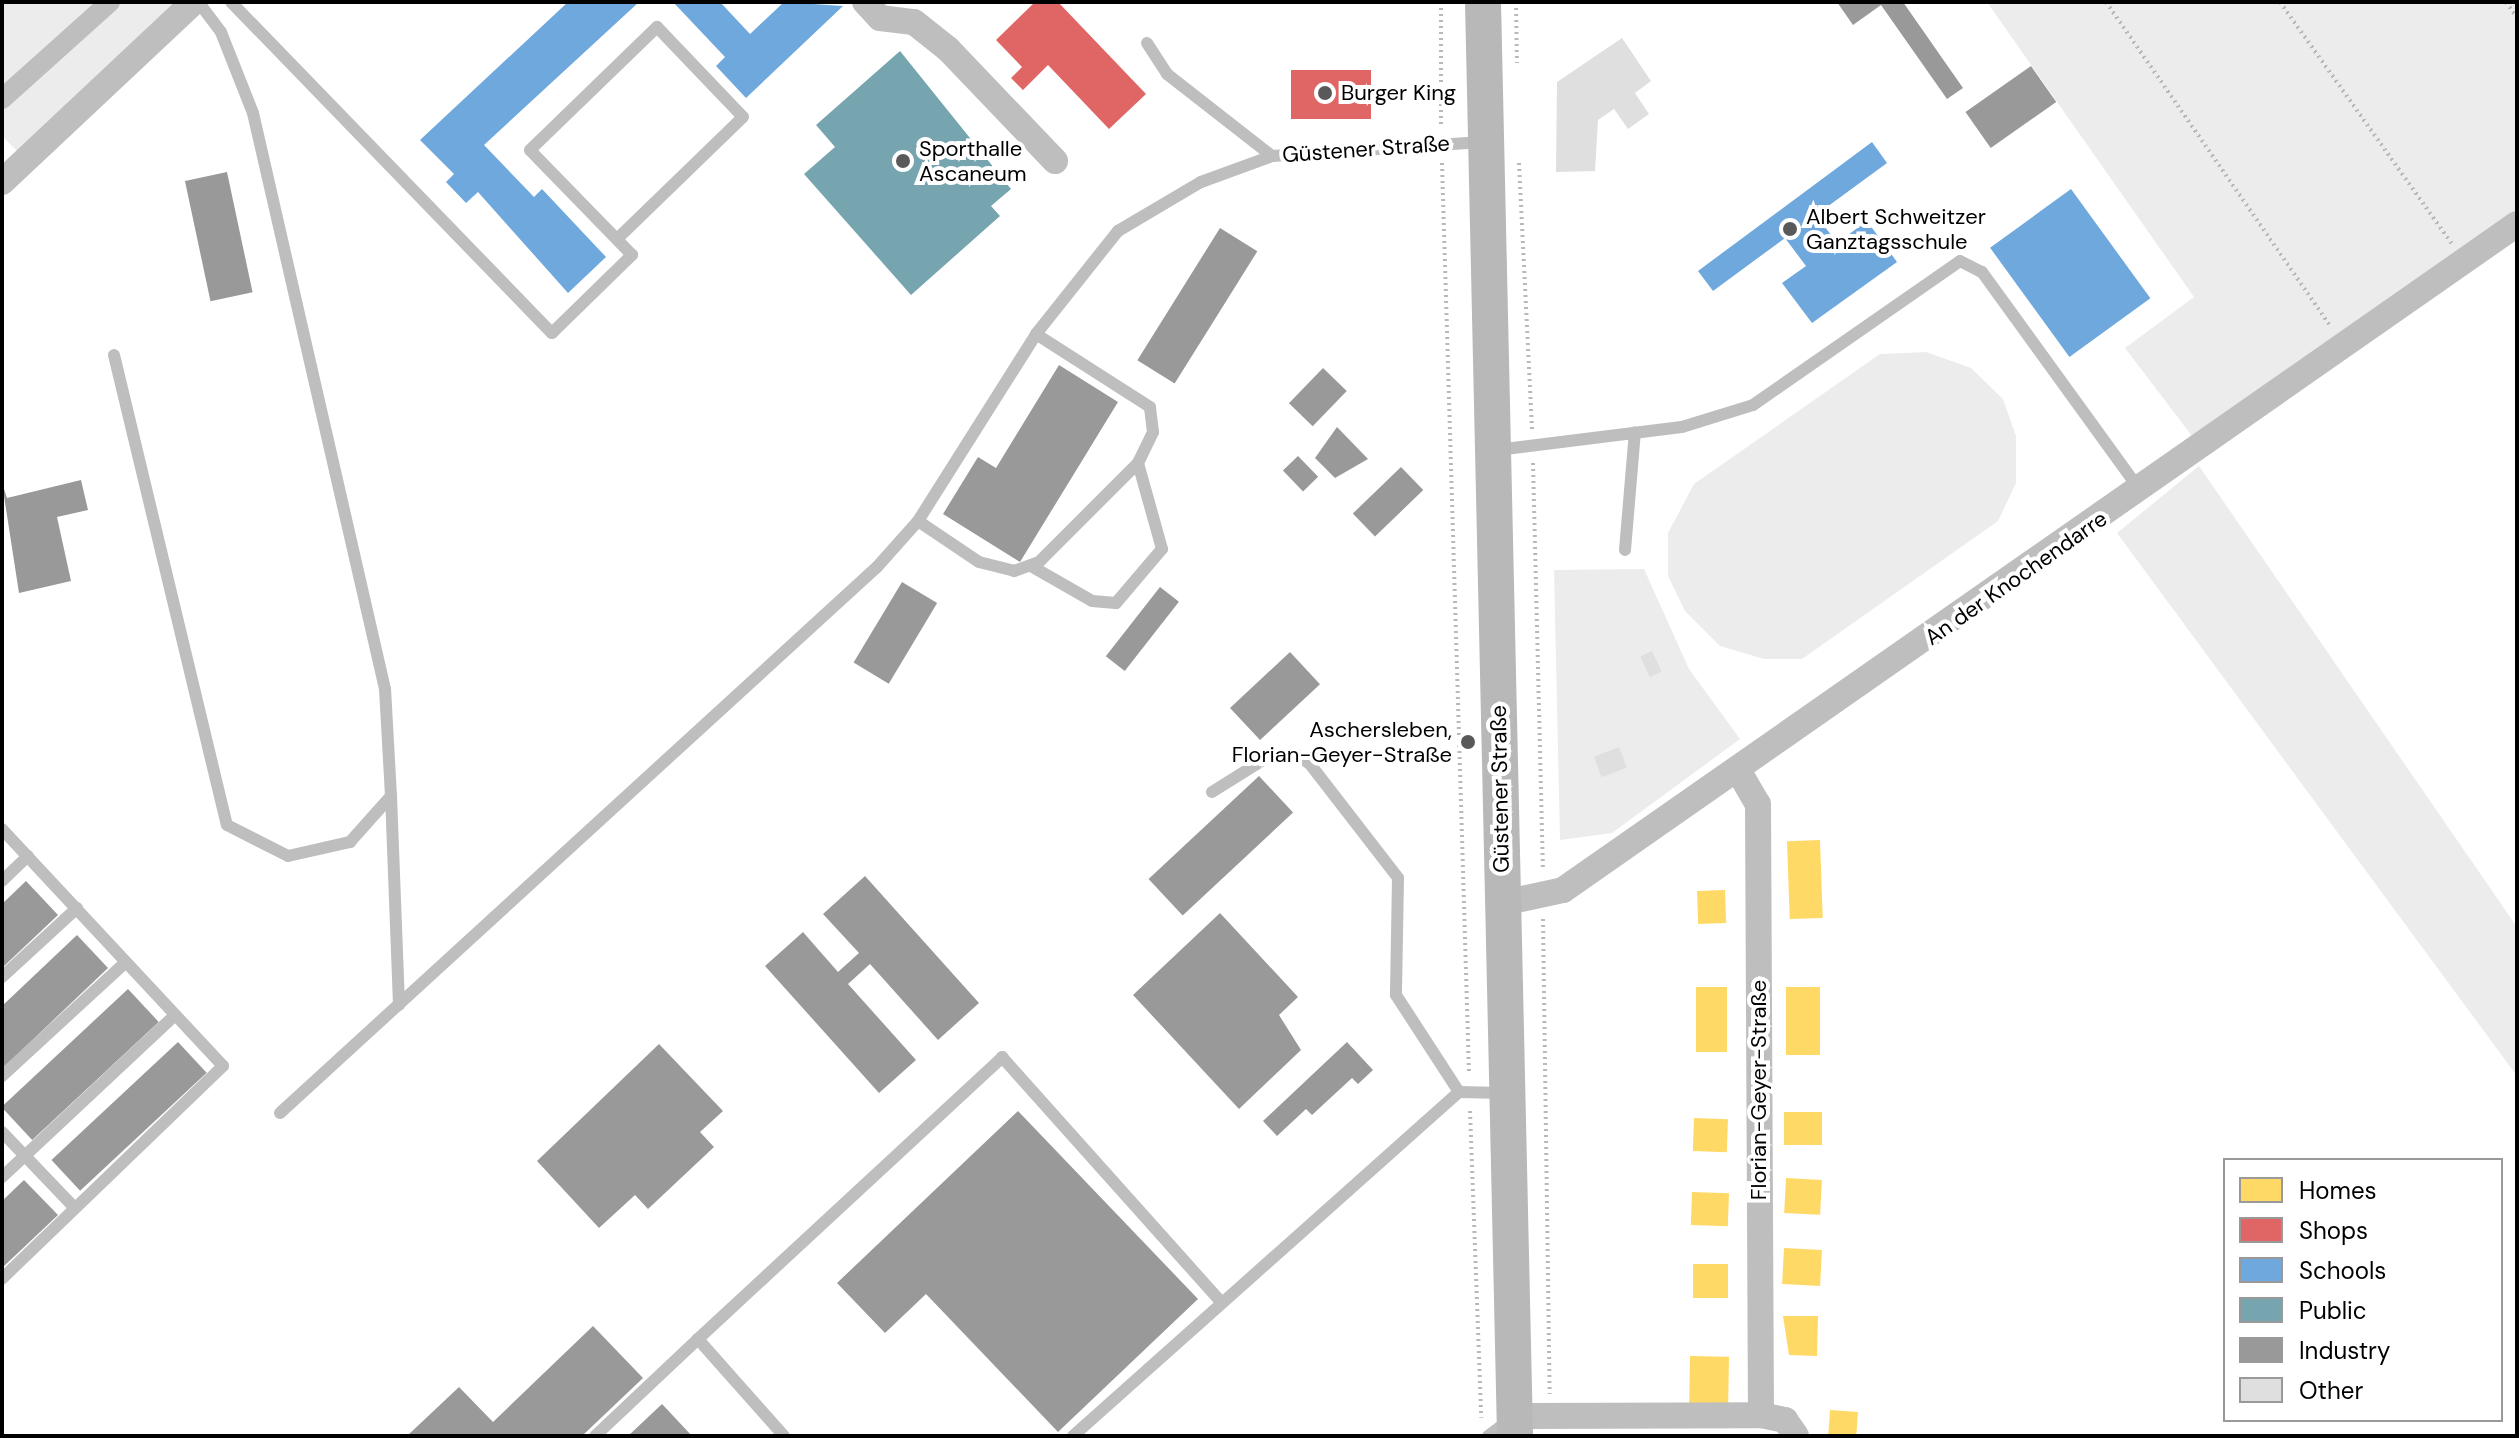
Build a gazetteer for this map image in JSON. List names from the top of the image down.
{
  "streets": {
    "main road": ["Güstener Straße"],
    "street": ["An der Knochendarre", "Florian-Geyer-Straße"]
  },
  "crossings": [
    ["Güstener Straße", "An der Knochendarre"],
    ["An der Knochendarre", "Florian-Geyer-Straße"]
  ],
  "places": [
    "Burger King",
    "Sporthalle Ascaneum",
    "Albert Schweitzer Ganztagsschule",
    "Aschersleben, Florian-Geyer-Straße"
  ],
  "legend": [
    "Homes",
    "Shops",
    "Schools",
    "Public",
    "Industry",
    "Other"
  ]
}
